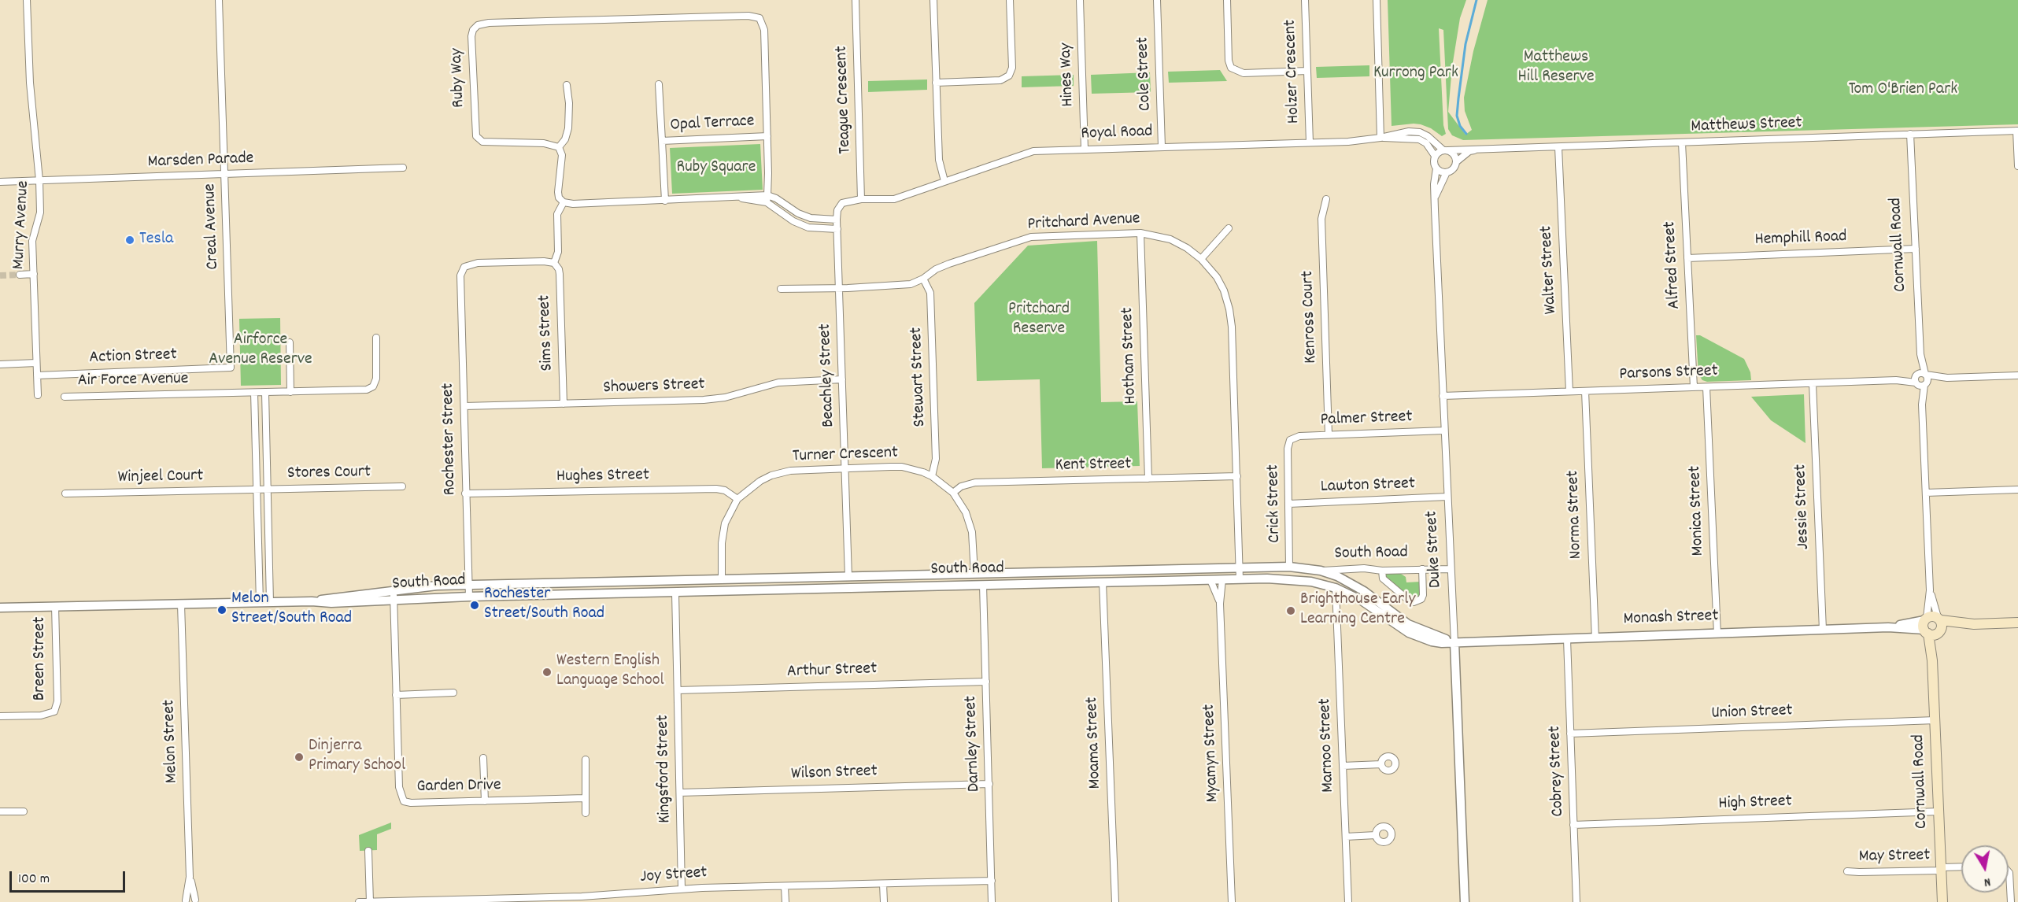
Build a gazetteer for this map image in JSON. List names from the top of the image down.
{
  "streets": {
    "main road": ["Cornwall Road", "Monash Street"],
    "street": [
      "Holzer Crescent",
      "Cole Street",
      "Hines Way",
      "Ruby Way",
      "Teague Crescent",
      "Opal Terrace",
      "Matthews Street",
      "Royal Road",
      "Marsden Parade",
      "Pritchard Avenue",
      "Murry Avenue",
      "Creal Avenue",
      "Hemphill Road",
      "Alfred Street",
      "Walter Street",
      "Kenross Court",
      "Sims Street",
      "Hotham Street",
      "Action Street",
      "Parsons Street",
      "Beachley Street",
      "Stewart Street",
      "Air Force Avenue",
      "Showers Street",
      "Palmer Street",
      "Rochester Street",
      "Turner Crescent",
      "Kent Street",
      "Stores Court",
      "Hughes Street",
      "Winjeel Court",
      "Lawton Street",
      "Crick Street",
      "Jessie Street",
      "Monica Street",
      "Norma Street",
      "Duke Street",
      "South Road",
      "Breen Street",
      "Arthur Street",
      "Union Street",
      "Melon Street",
      "Moama Street",
      "Darnley Street",
      "Marnoo Street",
      "Myamyn Street",
      "Kingsford Street",
      "Cobrey Street",
      "Wilson Street",
      "Garden Drive",
      "High Street",
      "May Street",
      "Joy Street"
    ]
  },
  "crossings": [
    ["Holzer Crescent", "Royal Road"],
    ["Cole Street", "Royal Road"],
    ["Hines Way", "Royal Road"],
    ["Ruby Way", "Opal Terrace"],
    ["Teague Crescent", "Royal Road"],
    ["Matthews Street", "Royal Road"],
    ["Matthews Street", "Cornwall Road"],
    ["Matthews Street", "Alfred Street"],
    ["Matthews Street", "Walter Street"],
    ["Matthews Street", "Duke Street"],
    ["Royal Road", "Beachley Street"],
    ["Royal Road", "Duke Street"],
    ["Marsden Parade", "Murry Avenue"],
    ["Marsden Parade", "Creal Avenue"],
    ["Pritchard Avenue", "Hotham Street"],
    ["Pritchard Avenue", "Beachley Street"],
    ["Pritchard Avenue", "Stewart Street"],
    ["Pritchard Avenue", "Kent Street"],
    ["Pritchard Avenue", "South Road"],
    ["Murry Avenue", "Action Street"],
    ["Creal Avenue", "Action Street"],
    ["Hemphill Road", "Cornwall Road"],
    ["Hemphill Road", "Alfred Street"],
    ["Cornwall Road", "Parsons Street"],
    ["Cornwall Road", "Monash Street"],
    ["Cornwall Road", "Union Street"],
    ["Cornwall Road", "High Street"],
    ["Cornwall Road", "May Street"],
    ["Alfred Street", "Parsons Street"],
    ["Walter Street", "Parsons Street"],
    ["Kenross Court", "Palmer Street"],
    ["Sims Street", "Showers Street"],
    ["Sims Street", "Rochester Street"],
    ["Hotham Street", "Kent Street"],
    ["Parsons Street", "Jessie Street"],
    ["Parsons Street", "Monica Street"],
    ["Parsons Street", "Norma Street"],
    ["Parsons Street", "Duke Street"],
    ["Beachley Street", "Showers Street"],
    ["Beachley Street", "Turner Crescent"],
    ["Beachley Street", "South Road"],
    ["Stewart Street", "Turner Crescent"],
    ["Showers Street", "Rochester Street"],
    ["Palmer Street", "Crick Street"],
    ["Palmer Street", "Duke Street"],
    ["Rochester Street", "Hughes Street"],
    ["Rochester Street", "South Road"],
    ["Turner Crescent", "Kent Street"],
    ["Turner Crescent", "Hughes Street"],
    ["Turner Crescent", "South Road"],
    ["Stores Court", "Winjeel Court"],
    ["Lawton Street", "Crick Street"],
    ["Lawton Street", "Duke Street"],
    ["Crick Street", "South Road"],
    ["Jessie Street", "Monash Street"],
    ["Monica Street", "Monash Street"],
    ["Norma Street", "Monash Street"],
    ["Duke Street", "South Road"],
    ["Duke Street", "Monash Street"],
    ["South Road", "Monash Street"],
    ["South Road", "Breen Street"],
    ["South Road", "Melon Street"],
    ["South Road", "Moama Street"],
    ["South Road", "Darnley Street"],
    ["South Road", "Marnoo Street"],
    ["South Road", "Myamyn Street"],
    ["South Road", "Kingsford Street"],
    ["South Road", "Garden Drive"],
    ["Monash Street", "Cobrey Street"],
    ["Arthur Street", "Darnley Street"],
    ["Arthur Street", "Kingsford Street"],
    ["Union Street", "Cobrey Street"],
    ["Darnley Street", "Wilson Street"],
    ["Darnley Street", "Joy Street"],
    ["Kingsford Street", "Wilson Street"],
    ["Kingsford Street", "Joy Street"],
    ["Cobrey Street", "High Street"]
  ],
  "parks": [
    "Matthews Hill Reserve",
    "Kurrong Park",
    "Tom O'Brien Park",
    "Ruby Square",
    "Pritchard Reserve",
    "Airforce Avenue Reserve"
  ],
  "places": [
    "Tesla",
    "Rochester Street/South Road",
    "Melon Street/South Road",
    "Brighthouse Early Learning Centre",
    "Western English Language School",
    "Dinjerra Primary School"
  ],
  "scale_bar": "100 m",
  "north": "bottom"
}
